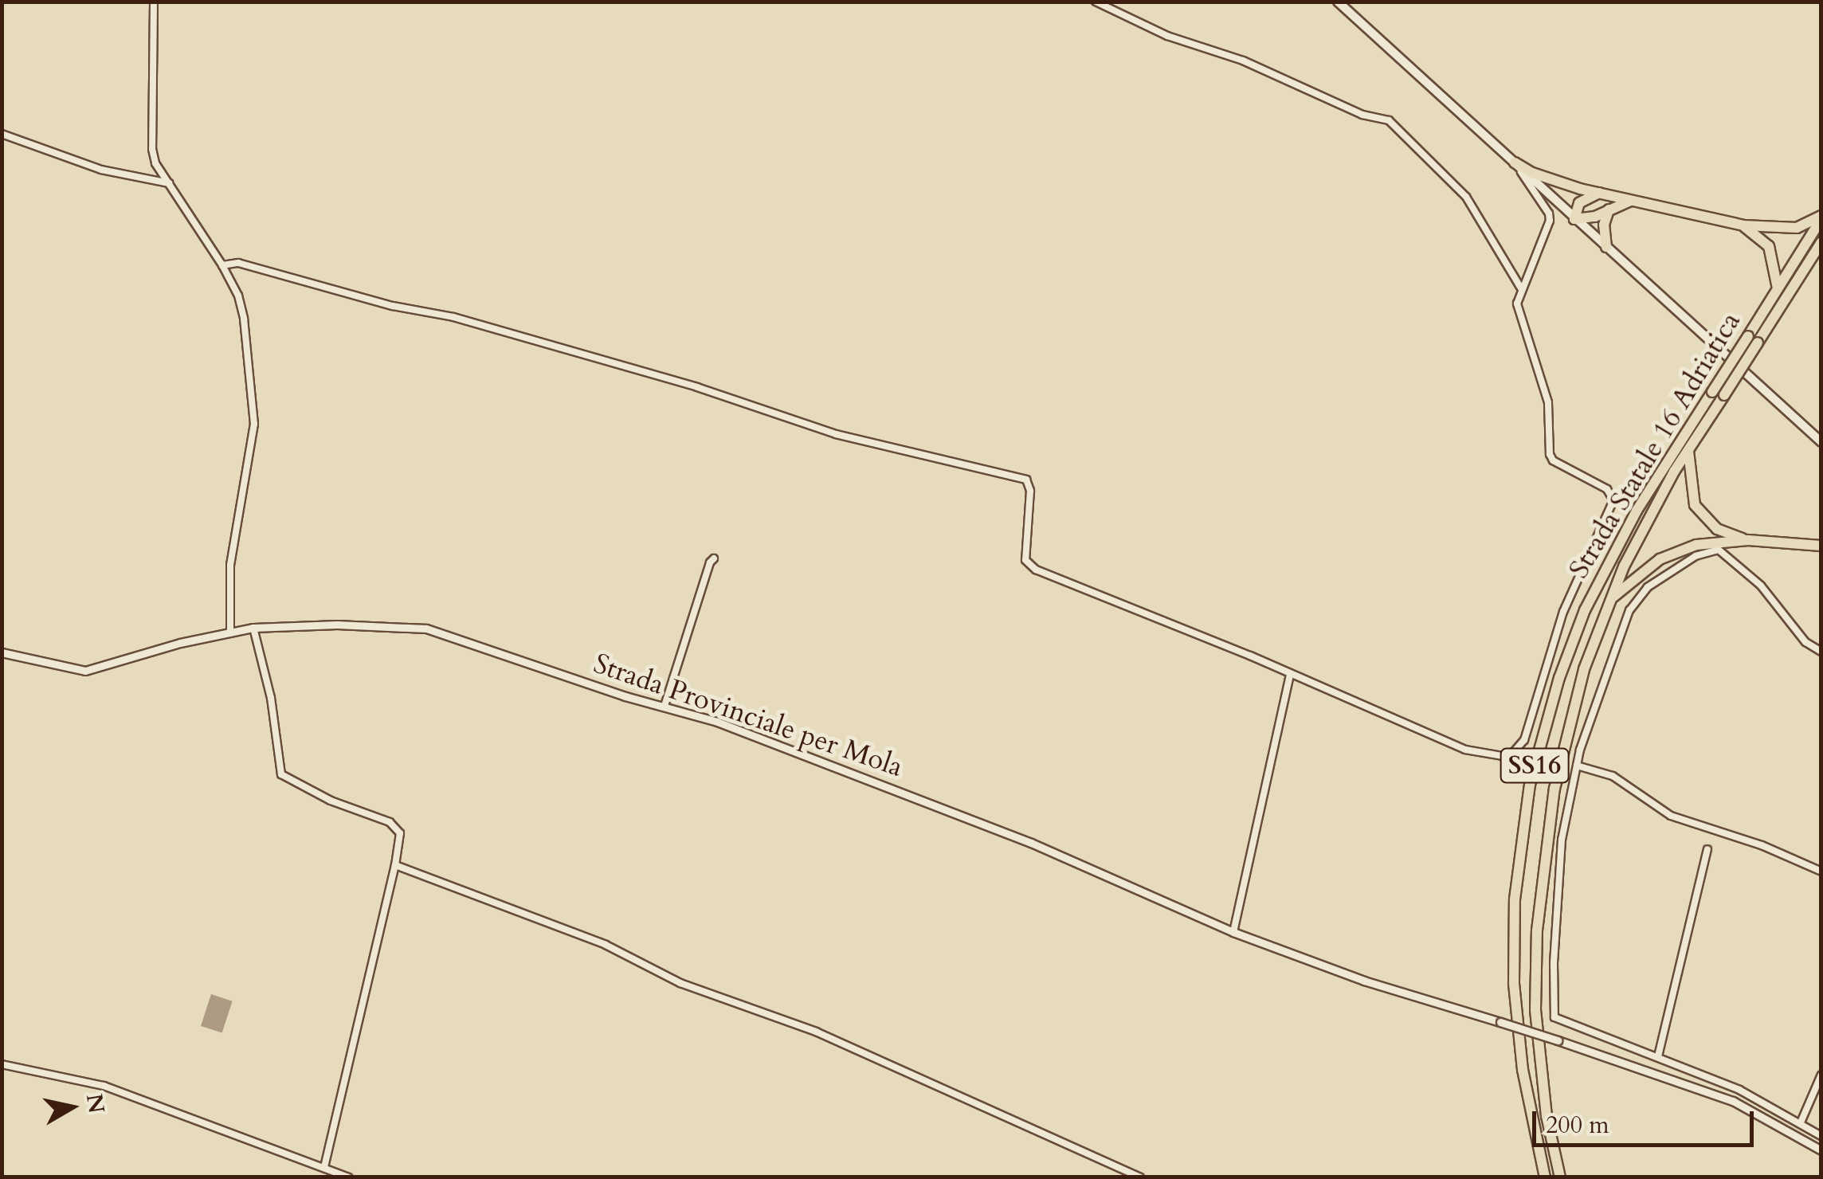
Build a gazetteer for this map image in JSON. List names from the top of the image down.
{
  "streets": {
    "highway": ["Strada Statale 16 Adriatica", "SS16"],
    "street": ["Strada Provinciale per Mola"]
  },
  "scale_bar": "200 m",
  "north": "right"
}
